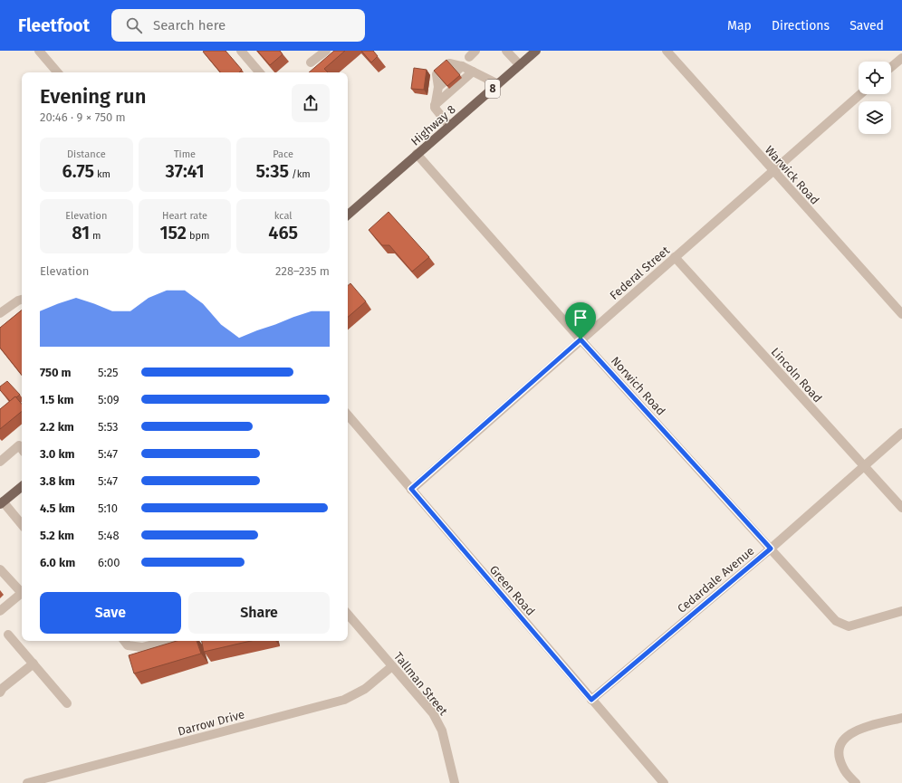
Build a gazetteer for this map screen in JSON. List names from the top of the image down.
{
  "streets": {
    "main road": ["8", "Highway 8"],
    "street": [
      "Warwick Road",
      "Federal Street",
      "Lincoln Road",
      "Norwich Road",
      "Cedardale Avenue",
      "Green Road",
      "Tallman Street",
      "Darrow Drive"
    ]
  },
  "crossings": [
    ["Highway 8", "Norwich Road"],
    ["Warwick Road", "Federal Street"],
    ["Federal Street", "Lincoln Road"],
    ["Federal Street", "Norwich Road"],
    ["Federal Street", "Green Road"],
    ["Lincoln Road", "Cedardale Avenue"],
    ["Norwich Road", "Cedardale Avenue"],
    ["Cedardale Avenue", "Green Road"],
    ["Tallman Street", "Darrow Drive"]
  ],
  "page": {
    "header": "Fleetfoot",
    "search": "Search here",
    "nav": ["Map", "Directions", "Saved"],
    "heading": ["Evening run", "20:46 · 9 × 750 m"],
    "stats": [
      ["Distance", "6.75 km"],
      ["Time", "37:41"],
      ["Pace", "5:35 /km"],
      ["Elevation", "81 m"],
      ["Heart rate", "152 bpm"],
      ["kcal", "465"]
    ],
    "chart": ["Elevation", "228–235 m"],
    "list": [
      {
        "name": "750 m",
        "note": "5:25"
      },
      {
        "name": "1.5 km",
        "note": "5:09"
      },
      {
        "name": "2.2 km",
        "note": "5:53"
      },
      {
        "name": "3.0 km",
        "note": "5:47"
      },
      {
        "name": "3.8 km",
        "note": "5:47"
      },
      {
        "name": "4.5 km",
        "note": "5:10"
      },
      {
        "name": "5.2 km",
        "note": "5:48"
      },
      {
        "name": "6.0 km",
        "note": "6:00"
      }
    ],
    "buttons": ["Save", "Share"]
  }
}
